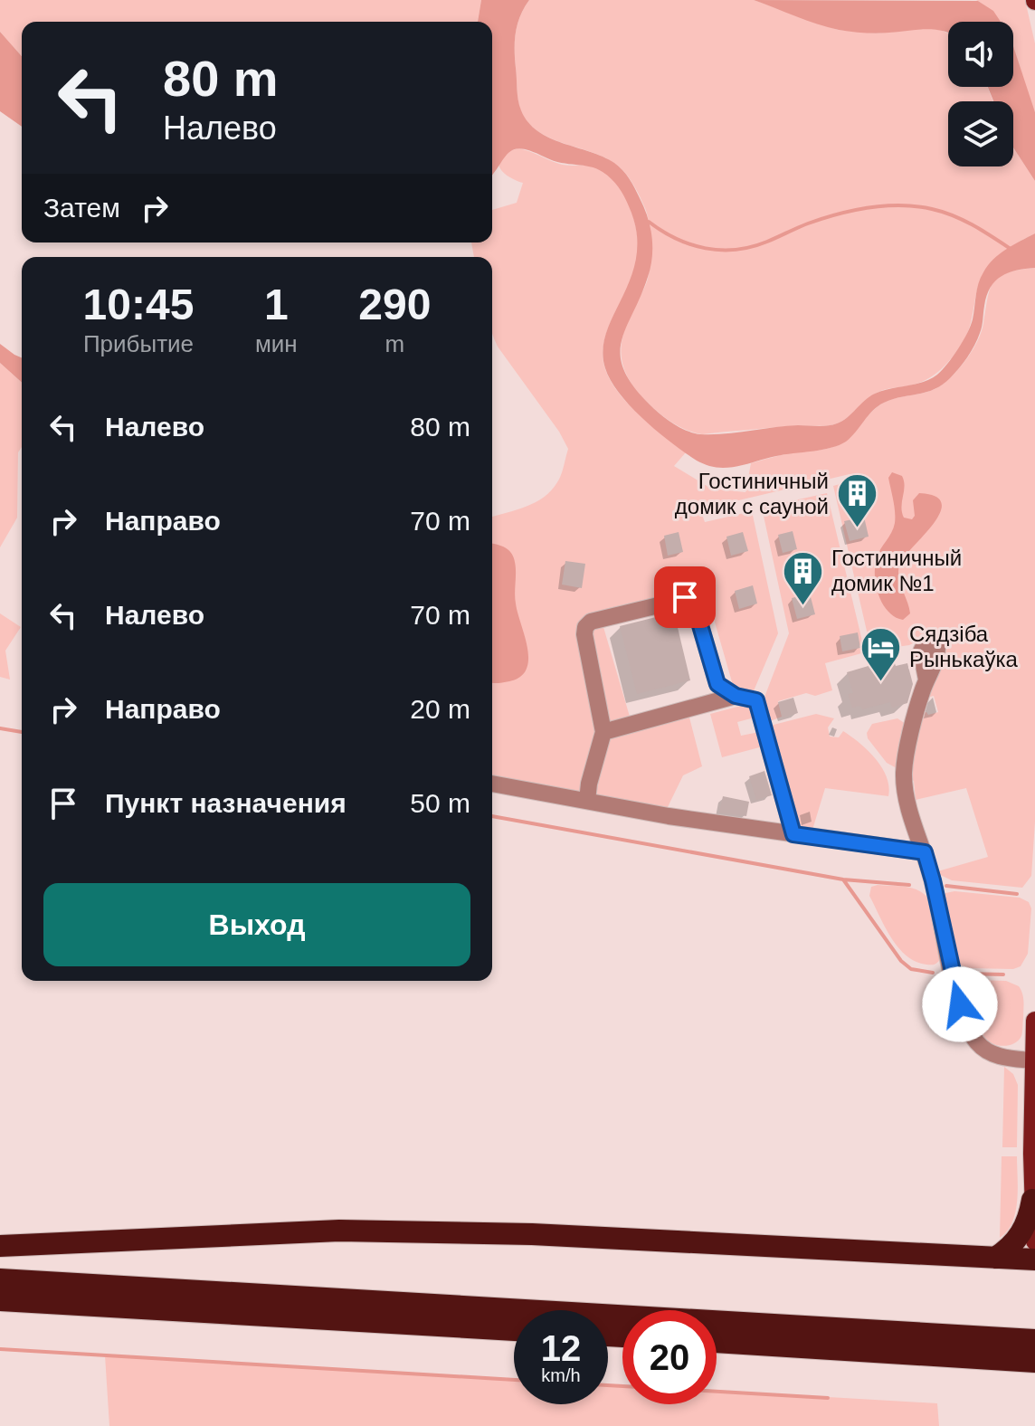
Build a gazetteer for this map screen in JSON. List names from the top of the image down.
{
  "places": {
    "building": ["Гостиничный домик с сауной", "Гостиничный домик №1"],
    "hotel": ["Сядзіба Рынькаўка"]
  },
  "page": {
    "turn": ["80 m", "Налево"],
    "then": "Затем",
    "eta": [
      "10:45",
      "Прибытие",
      "1",
      "мин",
      "290",
      "m"
    ],
    "list": [
      {
        "name": "Налево",
        "value": "80 m"
      },
      {
        "name": "Направо",
        "value": "70 m"
      },
      {
        "name": "Налево",
        "value": "70 m"
      },
      {
        "name": "Направо",
        "value": "20 m"
      },
      {
        "name": "Пункт назначения",
        "value": "50 m"
      }
    ],
    "buttons": "Выход",
    "speed": "12 km/h",
    "limit": "20"
  }
}
